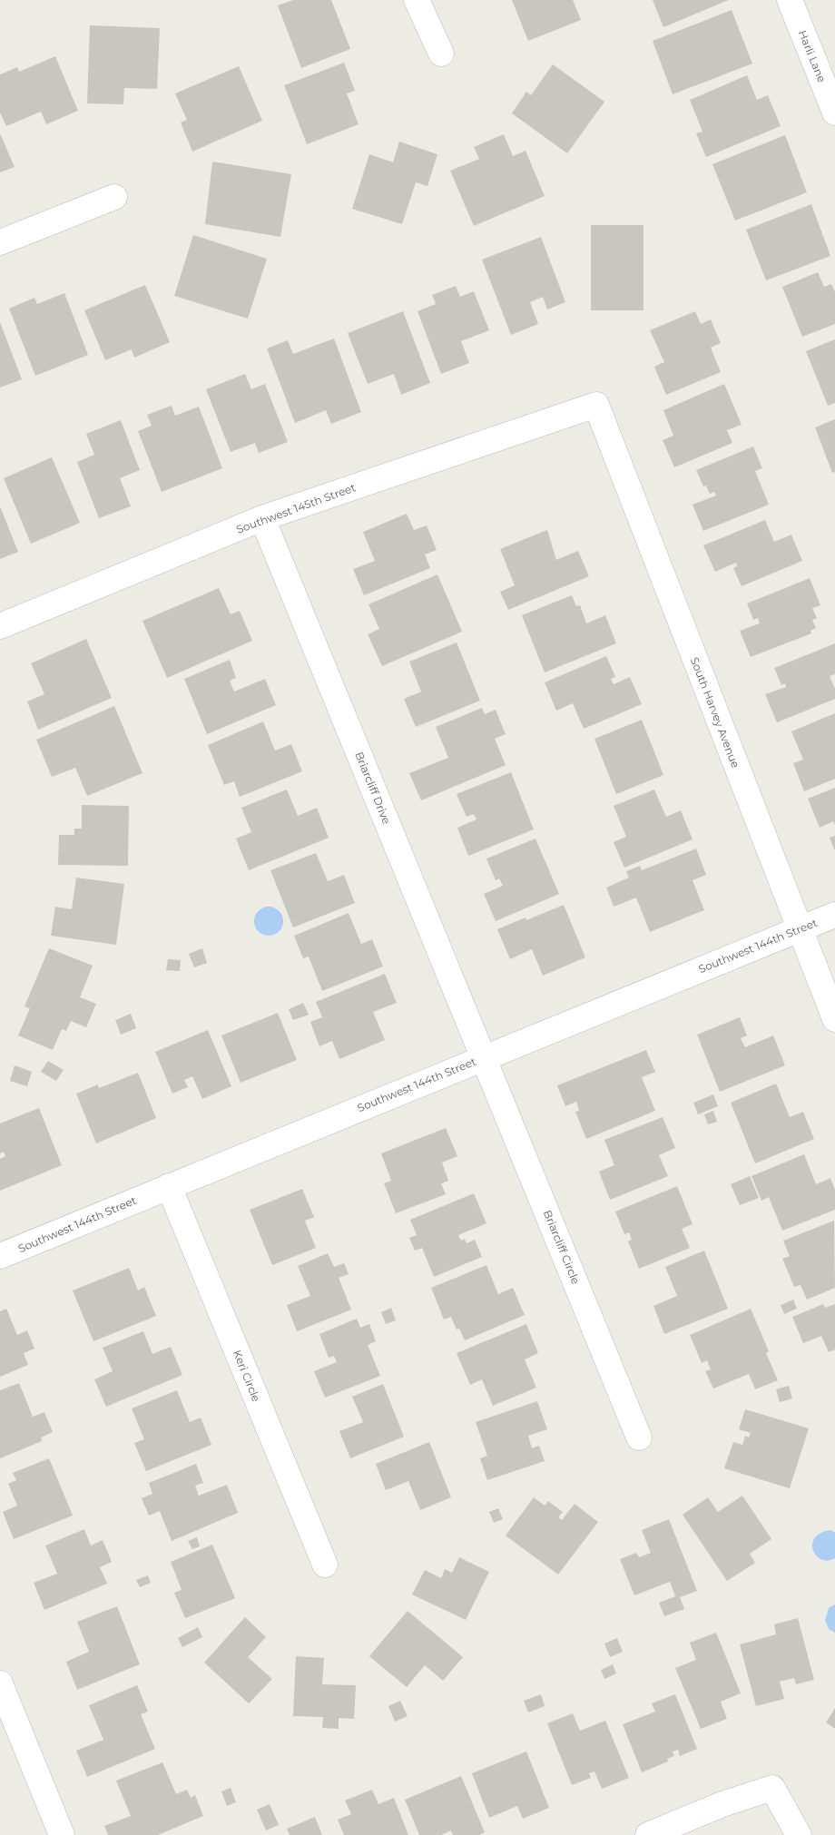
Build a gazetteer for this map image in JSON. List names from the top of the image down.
{
  "streets": {
    "street": [
      "Harli Lane",
      "Southwest 145th Street",
      "South Harvey Avenue",
      "Briarcliff Drive",
      "Southwest 144th Street",
      "Briarcliff Circle",
      "Keri Circle"
    ]
  },
  "crossings": [
    ["Southwest 145th Street", "South Harvey Avenue"],
    ["Southwest 145th Street", "Briarcliff Drive"],
    ["South Harvey Avenue", "Southwest 144th Street"],
    ["Briarcliff Drive", "Southwest 144th Street"],
    ["Briarcliff Drive", "Briarcliff Circle"],
    ["Southwest 144th Street", "Briarcliff Circle"],
    ["Southwest 144th Street", "Keri Circle"]
  ]
}
